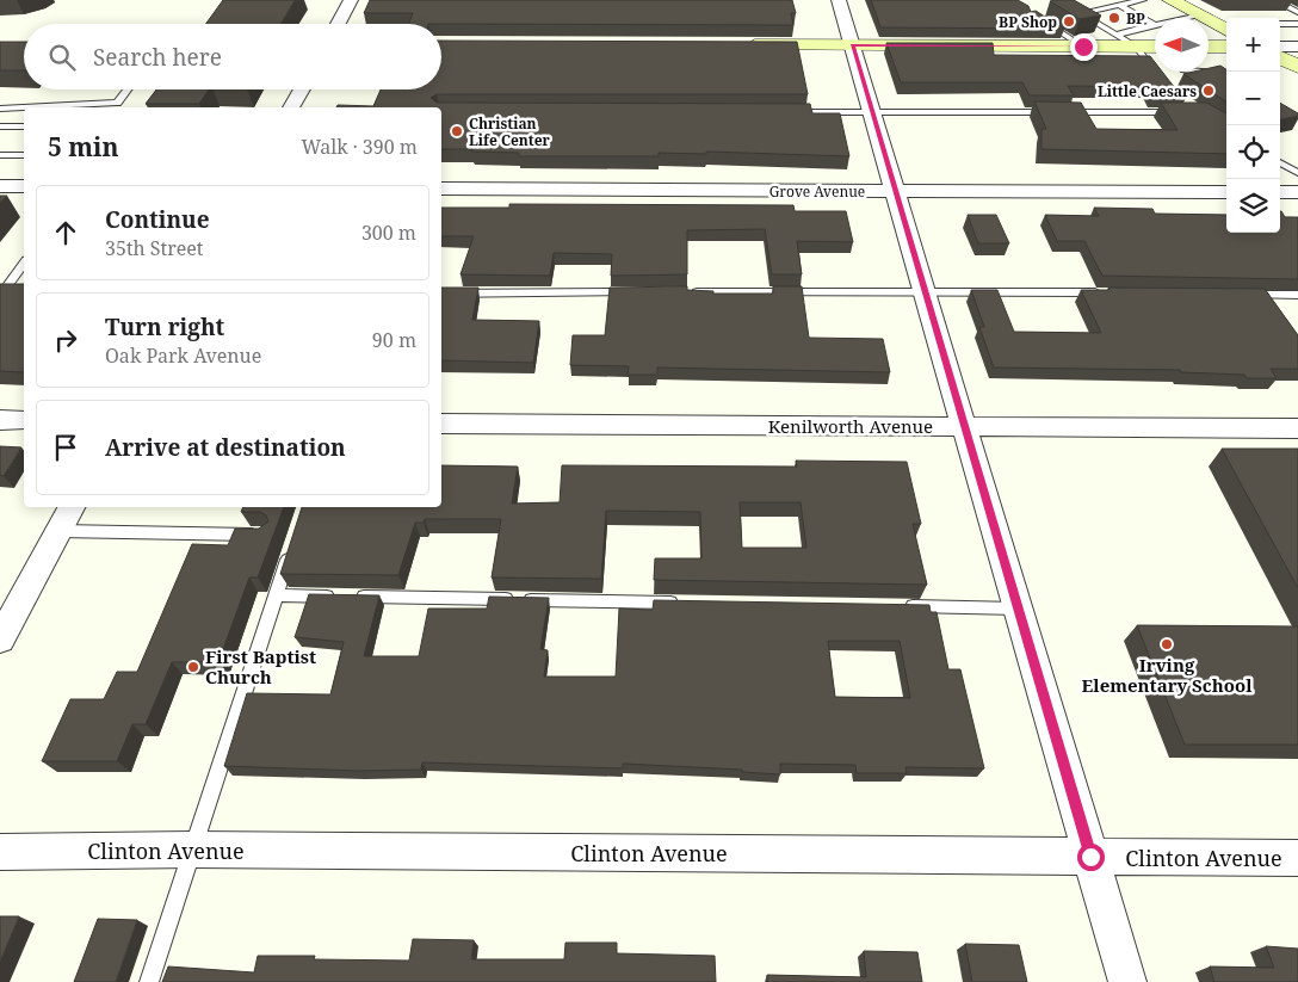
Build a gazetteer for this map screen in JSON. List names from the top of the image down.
{
  "streets": {
    "street": ["Grove Avenue", "Kenilworth Avenue", "Clinton Avenue"]
  },
  "places": [
    "BP",
    "BP Shop",
    "Little Caesars",
    "Christian Life Center",
    "Irving Elementary School",
    "First Baptist Church"
  ],
  "north": "left",
  "page": {
    "map_buttons": ["+", "−"],
    "search": "Search here",
    "heading": ["5 min", "Walk · 390 m"],
    "list": [
      ["Continue", "35th Street", "300 m"],
      ["Turn right", "Oak Park Avenue", "90 m"],
      "Arrive at destination"
    ]
  }
}
